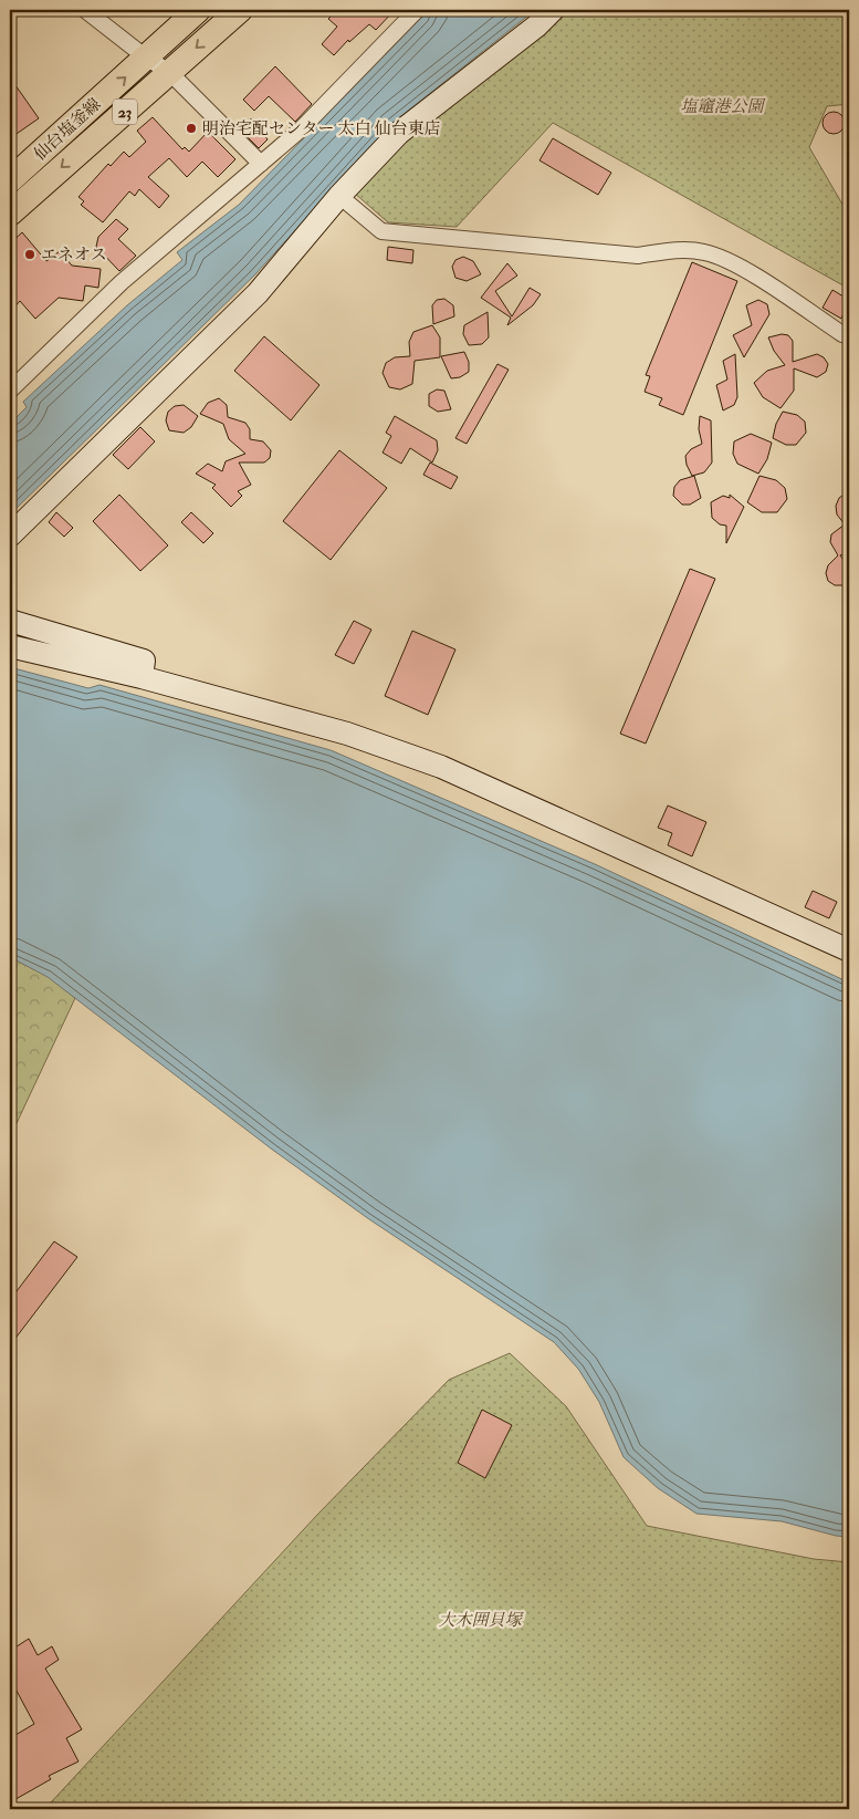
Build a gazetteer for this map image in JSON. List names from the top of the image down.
{
  "streets": {
    "main road": ["23", "仙台塩釜線"]
  },
  "parks": ["塩竈港公園", "大木囲貝塚"],
  "places": ["明治宅配センター 太白 仙台東店", "エネオス"]
}
